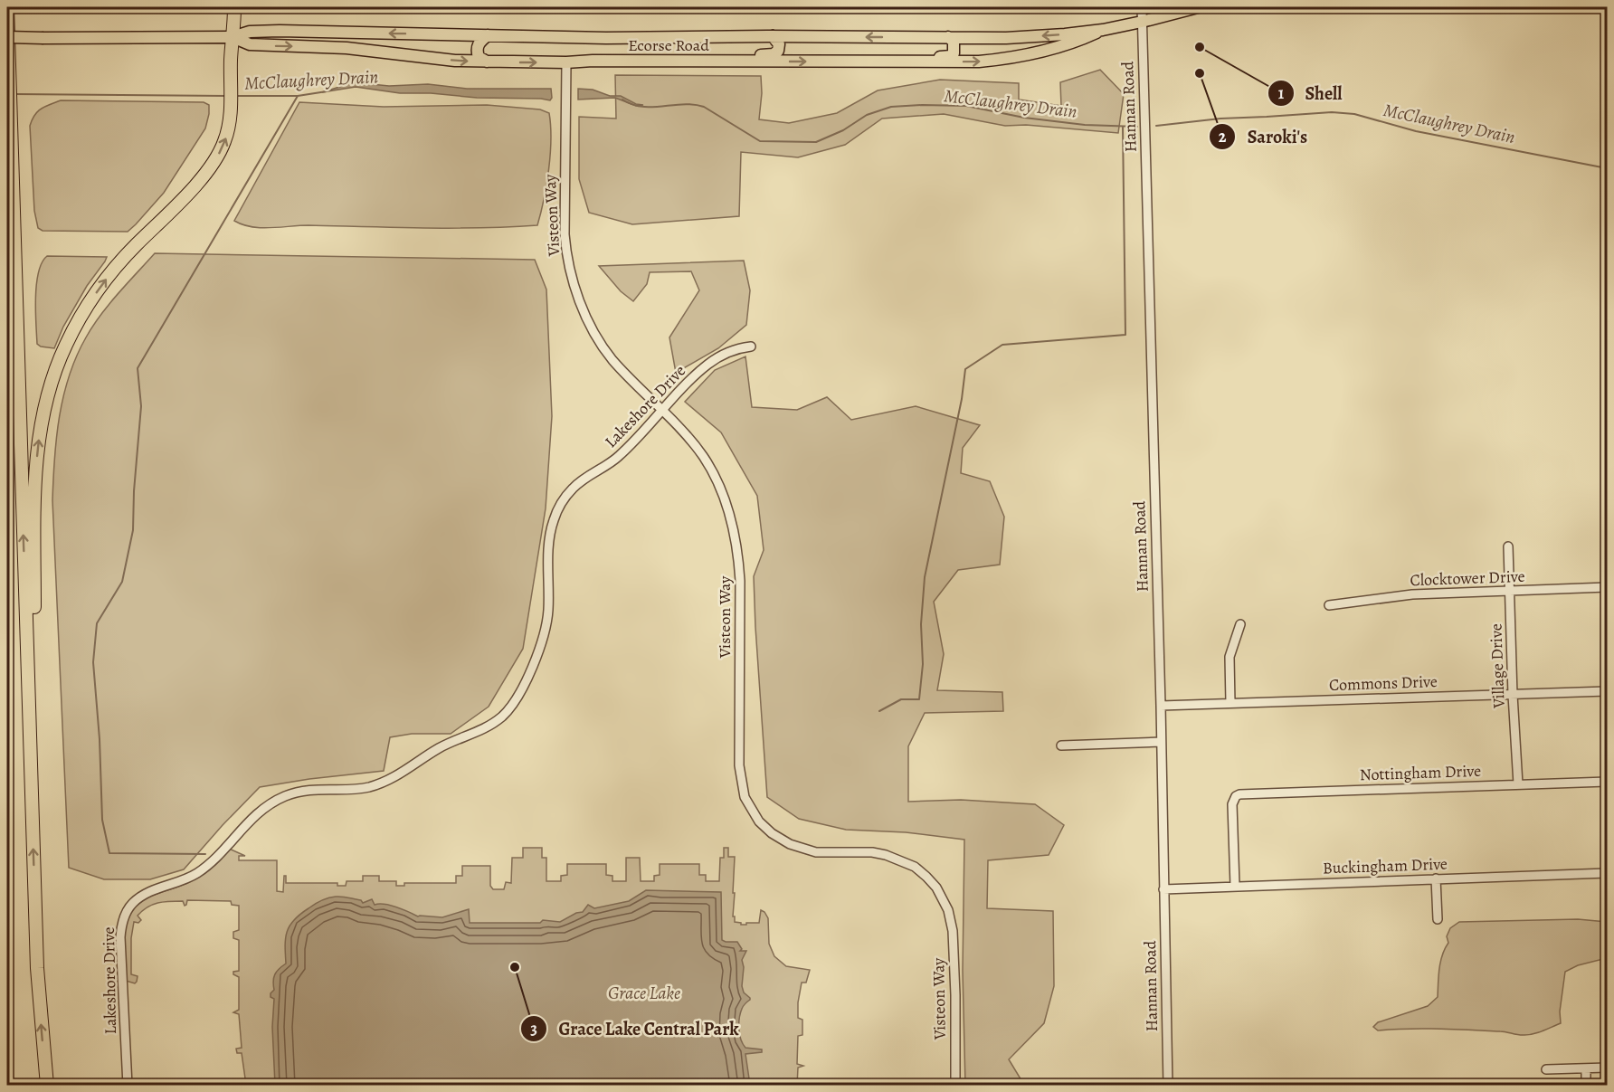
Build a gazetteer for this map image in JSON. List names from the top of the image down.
{
  "streets": {
    "main road": ["Ecorse Road"],
    "street": [
      "Hannan Road",
      "Visteon Way",
      "Lakeshore Drive",
      "Clocktower Drive",
      "Village Drive",
      "Commons Drive",
      "Nottingham Drive",
      "Buckingham Drive"
    ]
  },
  "crossings": [
    ["Ecorse Road", "Hannan Road"],
    ["Ecorse Road", "Visteon Way"],
    ["Hannan Road", "Commons Drive"],
    ["Hannan Road", "Buckingham Drive"],
    ["Visteon Way", "Lakeshore Drive"],
    ["Clocktower Drive", "Village Drive"],
    ["Village Drive", "Commons Drive"],
    ["Village Drive", "Nottingham Drive"],
    ["Nottingham Drive", "Buckingham Drive"]
  ],
  "water": ["McClaughrey Drain", "Grace Lake"],
  "places": ["Shell", "Saroki's", "Grace Lake Central Park"]
}
